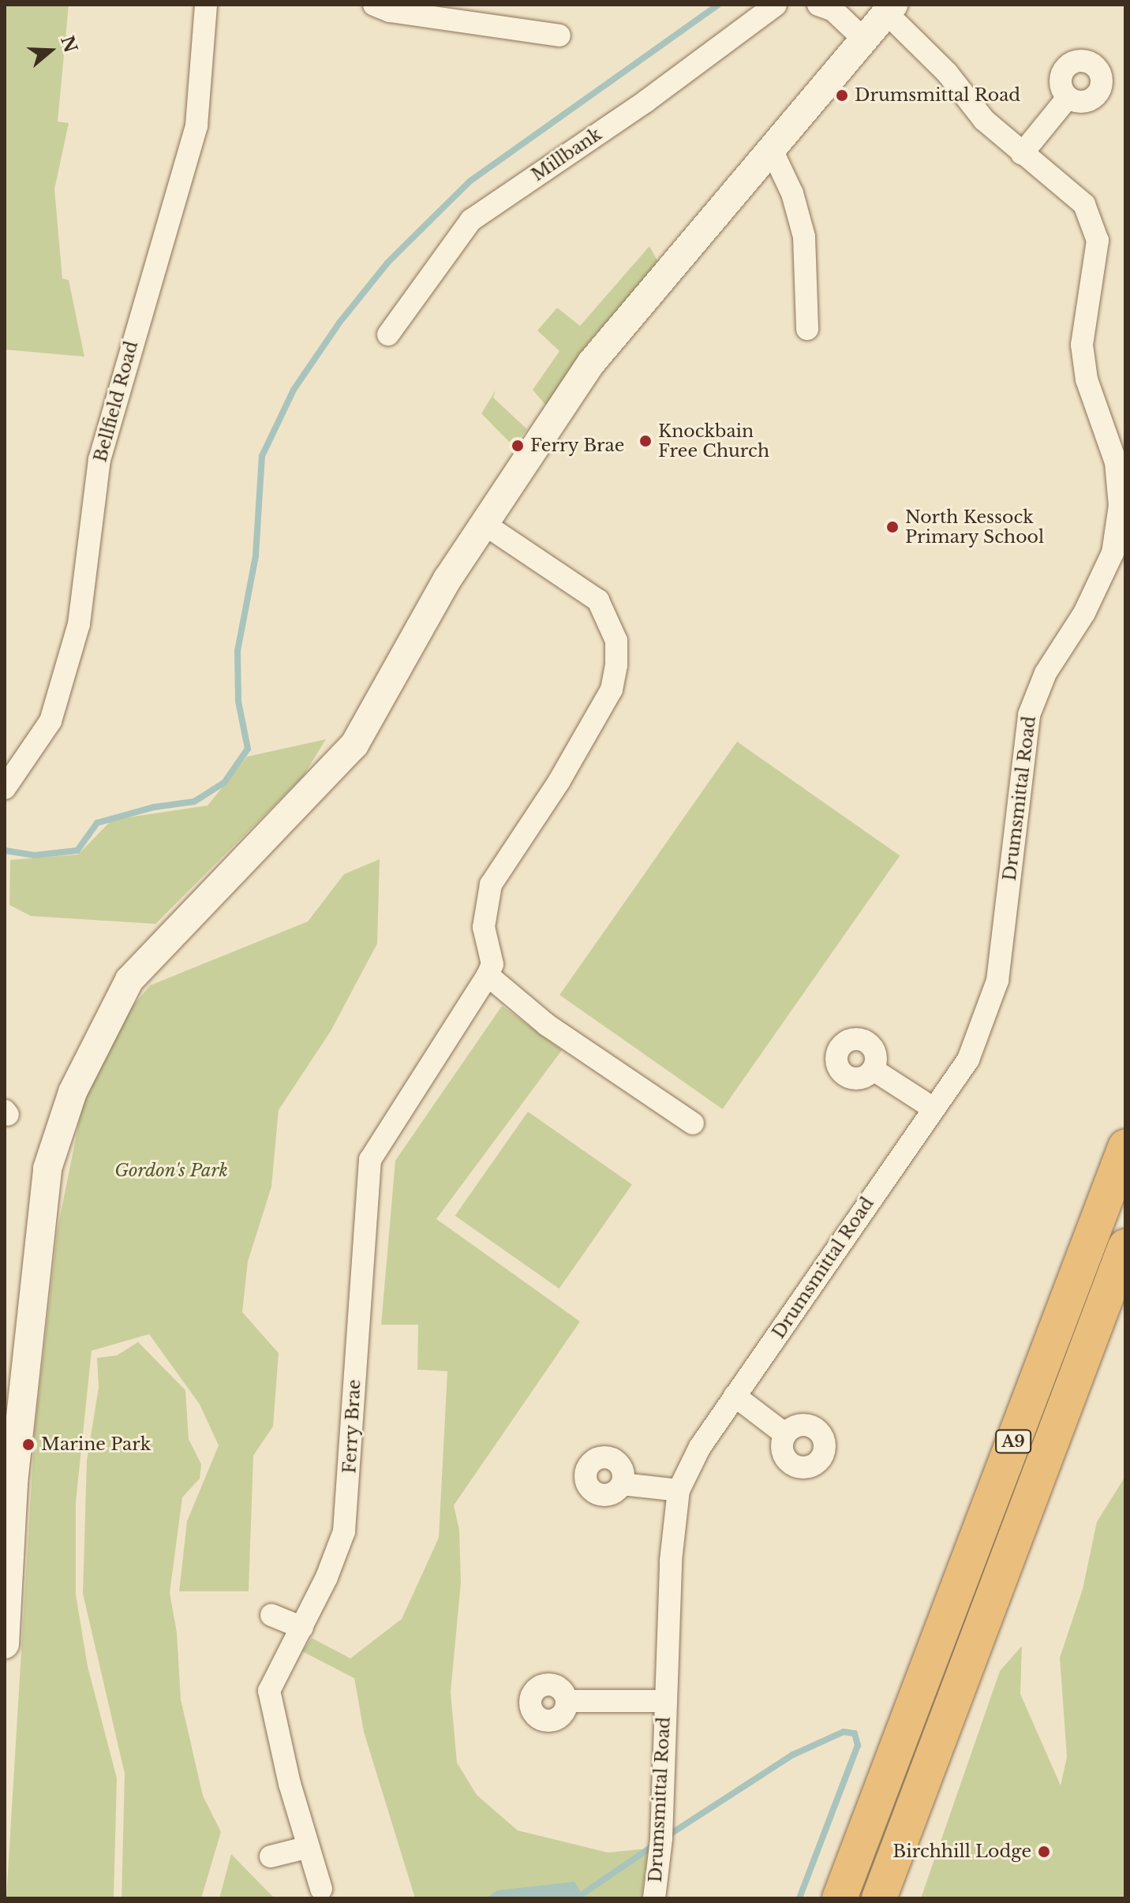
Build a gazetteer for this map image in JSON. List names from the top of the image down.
{
  "streets": {
    "highway": ["A9"],
    "street": [
      "Millbank",
      "Bellfield Road",
      "Drumsmittal Road",
      "Ferry Brae"
    ]
  },
  "parks": ["Gordon's Park"],
  "places": [
    "Drumsmittal Road",
    "Knockbain Free Church",
    "Ferry Brae",
    "North Kessock Primary School",
    "Marine Park",
    "Birchhill Lodge"
  ],
  "north": "right"
}
